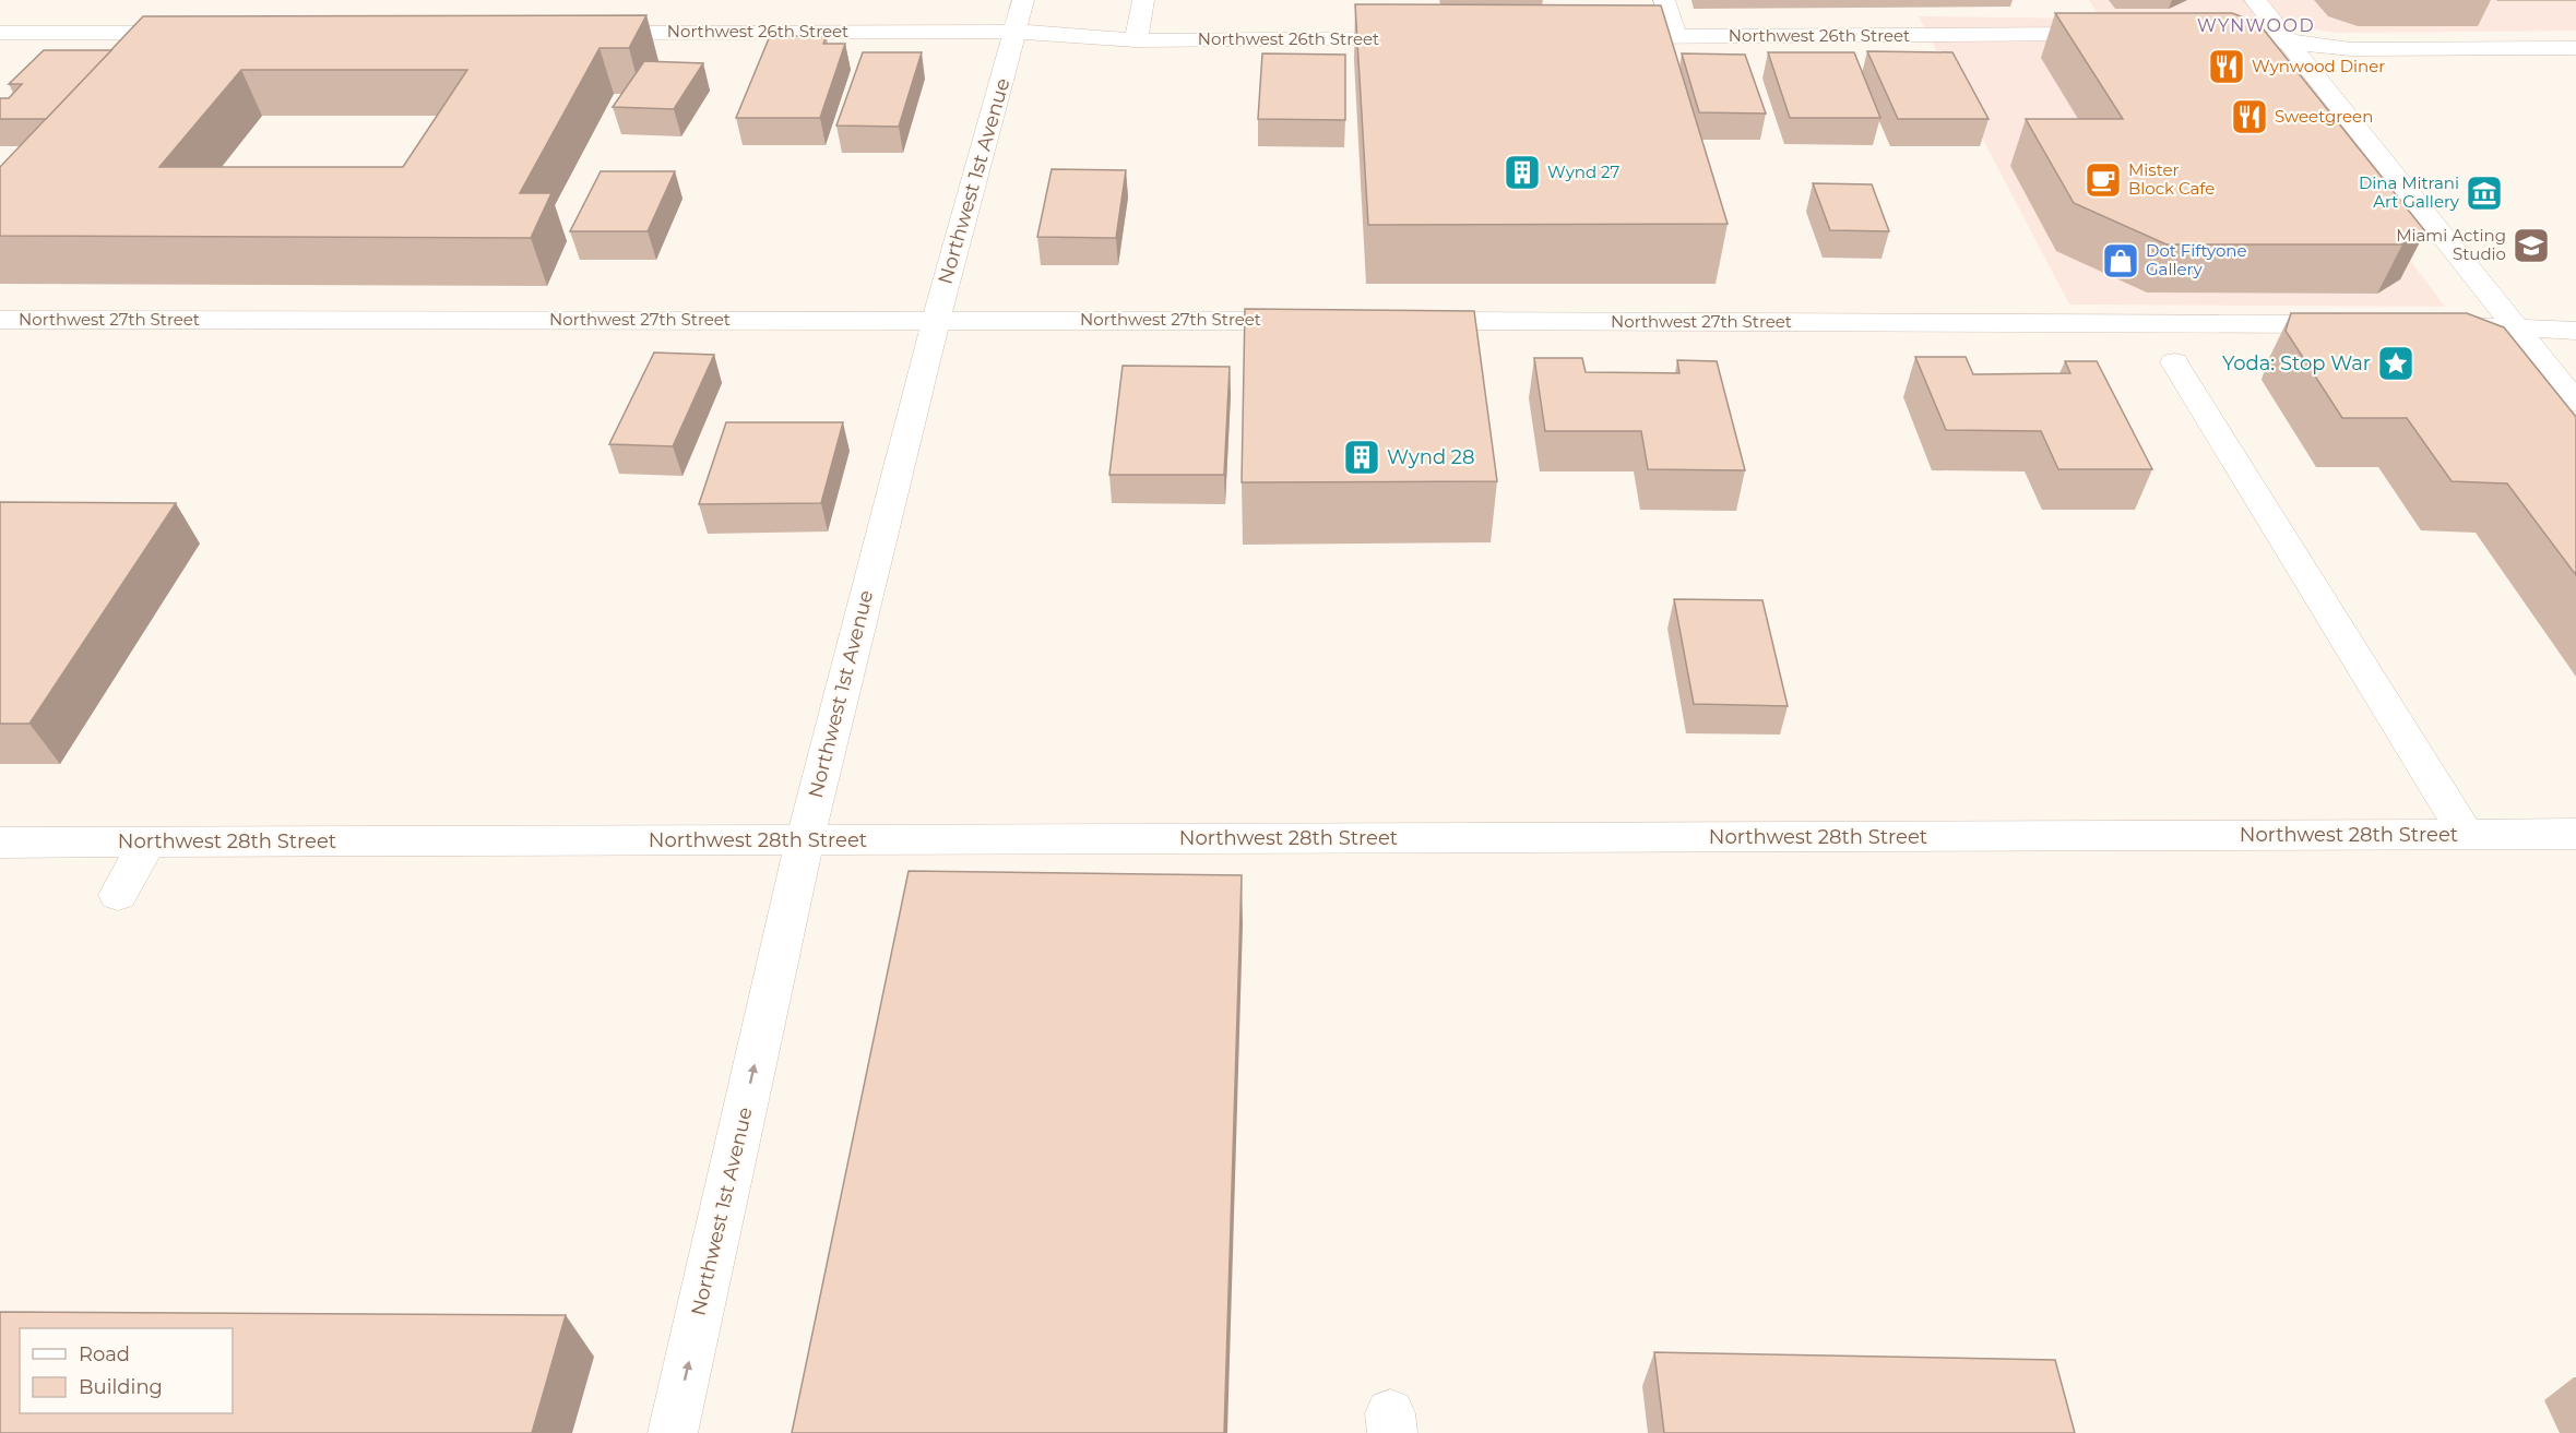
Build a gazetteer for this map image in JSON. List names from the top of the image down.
{
  "streets": {
    "street": [
      "Northwest 26th Street",
      "Northwest 1st Avenue",
      "Northwest 27th Street",
      "Northwest 28th Street"
    ]
  },
  "crossings": [
    ["Northwest 26th Street", "Northwest 1st Avenue"],
    ["Northwest 1st Avenue", "Northwest 27th Street"],
    ["Northwest 1st Avenue", "Northwest 28th Street"]
  ],
  "one_way": ["Northwest 1st Avenue"],
  "districts": ["WYNWOOD"],
  "places": {
    "restaurant": ["Wynwood Diner", "Sweetgreen"],
    "building": ["Wynd 27", "Wynd 28"],
    "cafe": ["Mister Block Cafe"],
    "museum": ["Dina Mitrani Art Gallery"],
    "school or university": ["Miami Acting Studio"],
    "shop": ["Dot Fiftyone Gallery"],
    "place": ["Yoda: Stop War"]
  },
  "legend": ["Road", "Building"]
}
